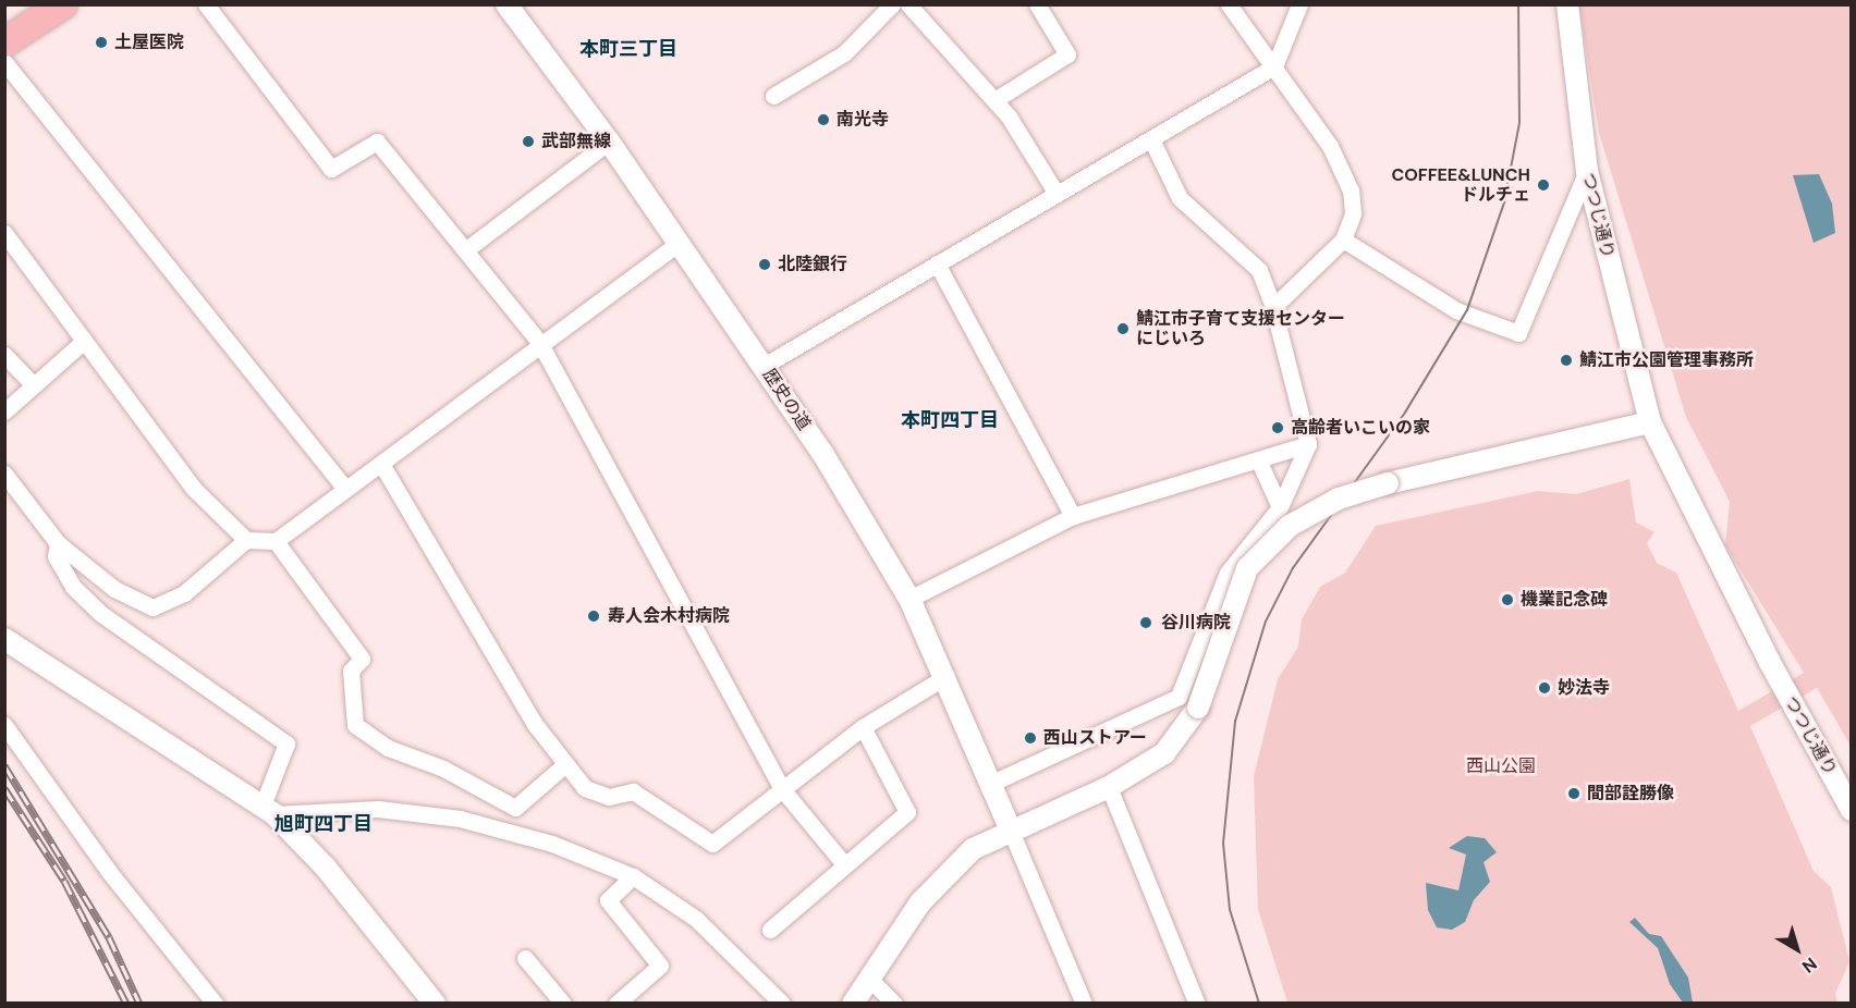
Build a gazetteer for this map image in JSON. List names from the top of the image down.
{
  "streets": {
    "street": ["つつじ通り", "歴史の道"]
  },
  "districts": ["本町三丁目", "本町四丁目", "旭町四丁目"],
  "parks": ["西山公園"],
  "places": [
    "土屋医院",
    "南光寺",
    "武部無線",
    "COFFEE&LUNCH ドルチェ",
    "北陸銀行",
    "鯖江市子育て支援センター にじいろ",
    "鯖江市公園管理事務所",
    "高齢者いこいの家",
    "機業記念碑",
    "寿人会木村病院",
    "谷川病院",
    "妙法寺",
    "西山ストアー",
    "間部詮勝像"
  ],
  "north": "bottom right"
}
